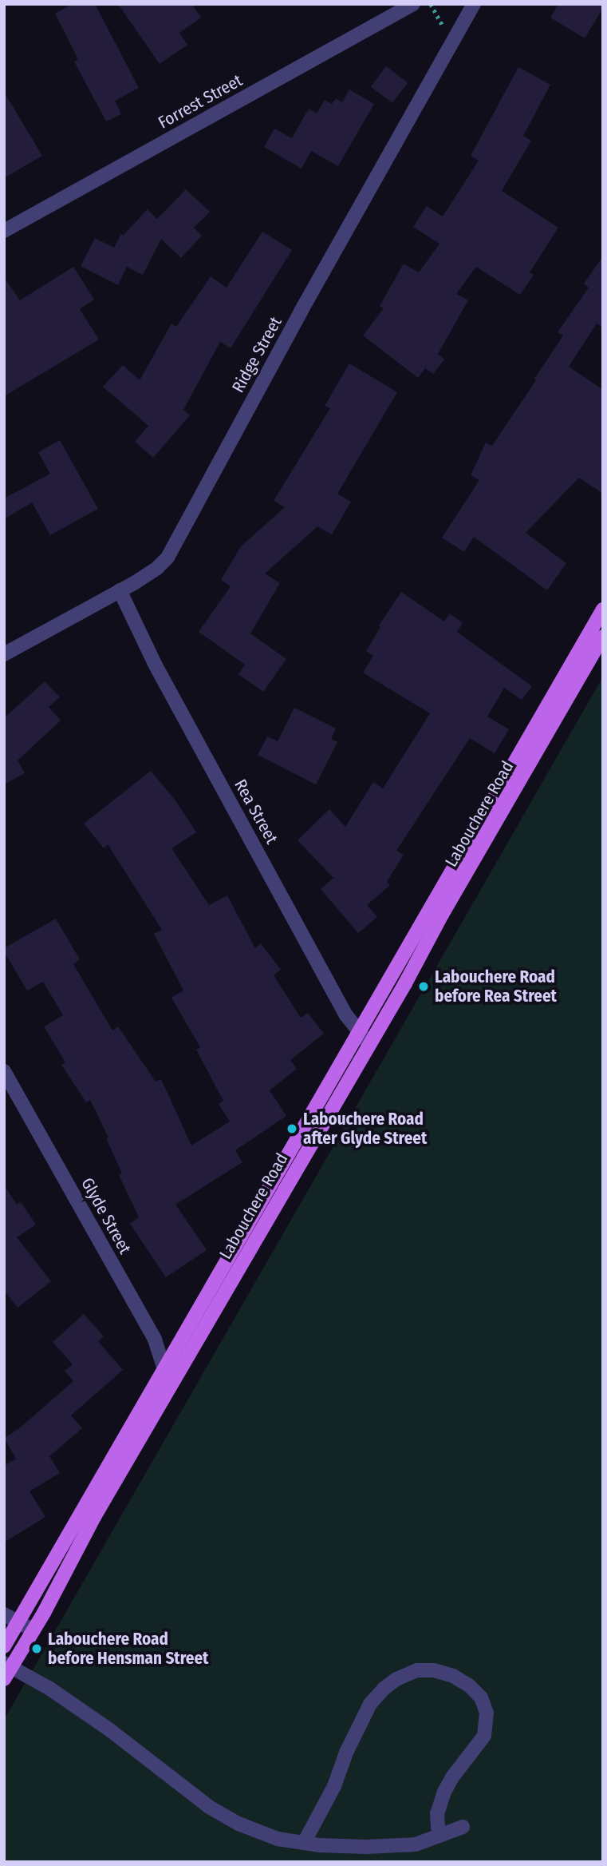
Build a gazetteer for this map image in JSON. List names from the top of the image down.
{
  "streets": {
    "main road": ["Labouchere Road"],
    "street": [
      "Forrest Street",
      "Ridge Street",
      "Rea Street",
      "Glyde Street"
    ]
  },
  "crossings": [
    ["Ridge Street", "Rea Street"],
    ["Rea Street", "Labouchere Road"],
    ["Labouchere Road", "Glyde Street"]
  ],
  "places": ["Labouchere Road before Rea Street", "Labouchere Road after Glyde Street", "Labouchere Road before Hensman Street"]
}
